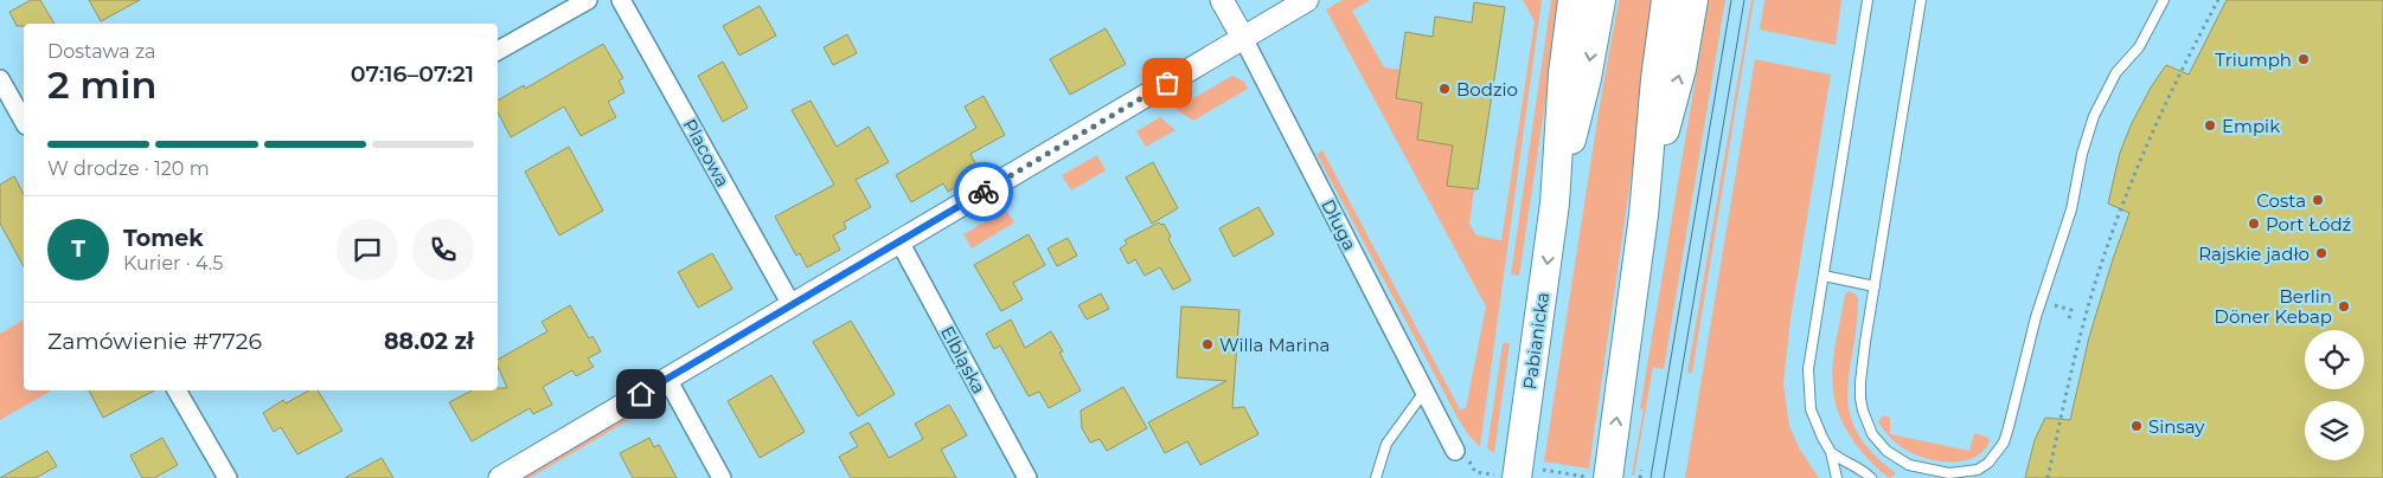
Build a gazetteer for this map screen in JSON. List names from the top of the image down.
{
  "streets": {
    "main road": ["Pabianicka"],
    "street": ["Placowa", "Długa", "Elbląska"]
  },
  "places": [
    "Triumph",
    "Bodzio",
    "Empik",
    "Costa",
    "Port Łódź",
    "Rajskie jadło",
    "Berlin Döner Kebap",
    "Willa Marina",
    "Sinsay"
  ],
  "page": {
    "heading": ["2 min", "Dostawa za", "07:16–07:21"],
    "panel": [
      "Tomek",
      "Kurier · 4.5",
      "Zamówienie #7726",
      "88.02 zł"
    ],
    "bar": "W drodze · 120 m",
    "round": "T"
  }
}
